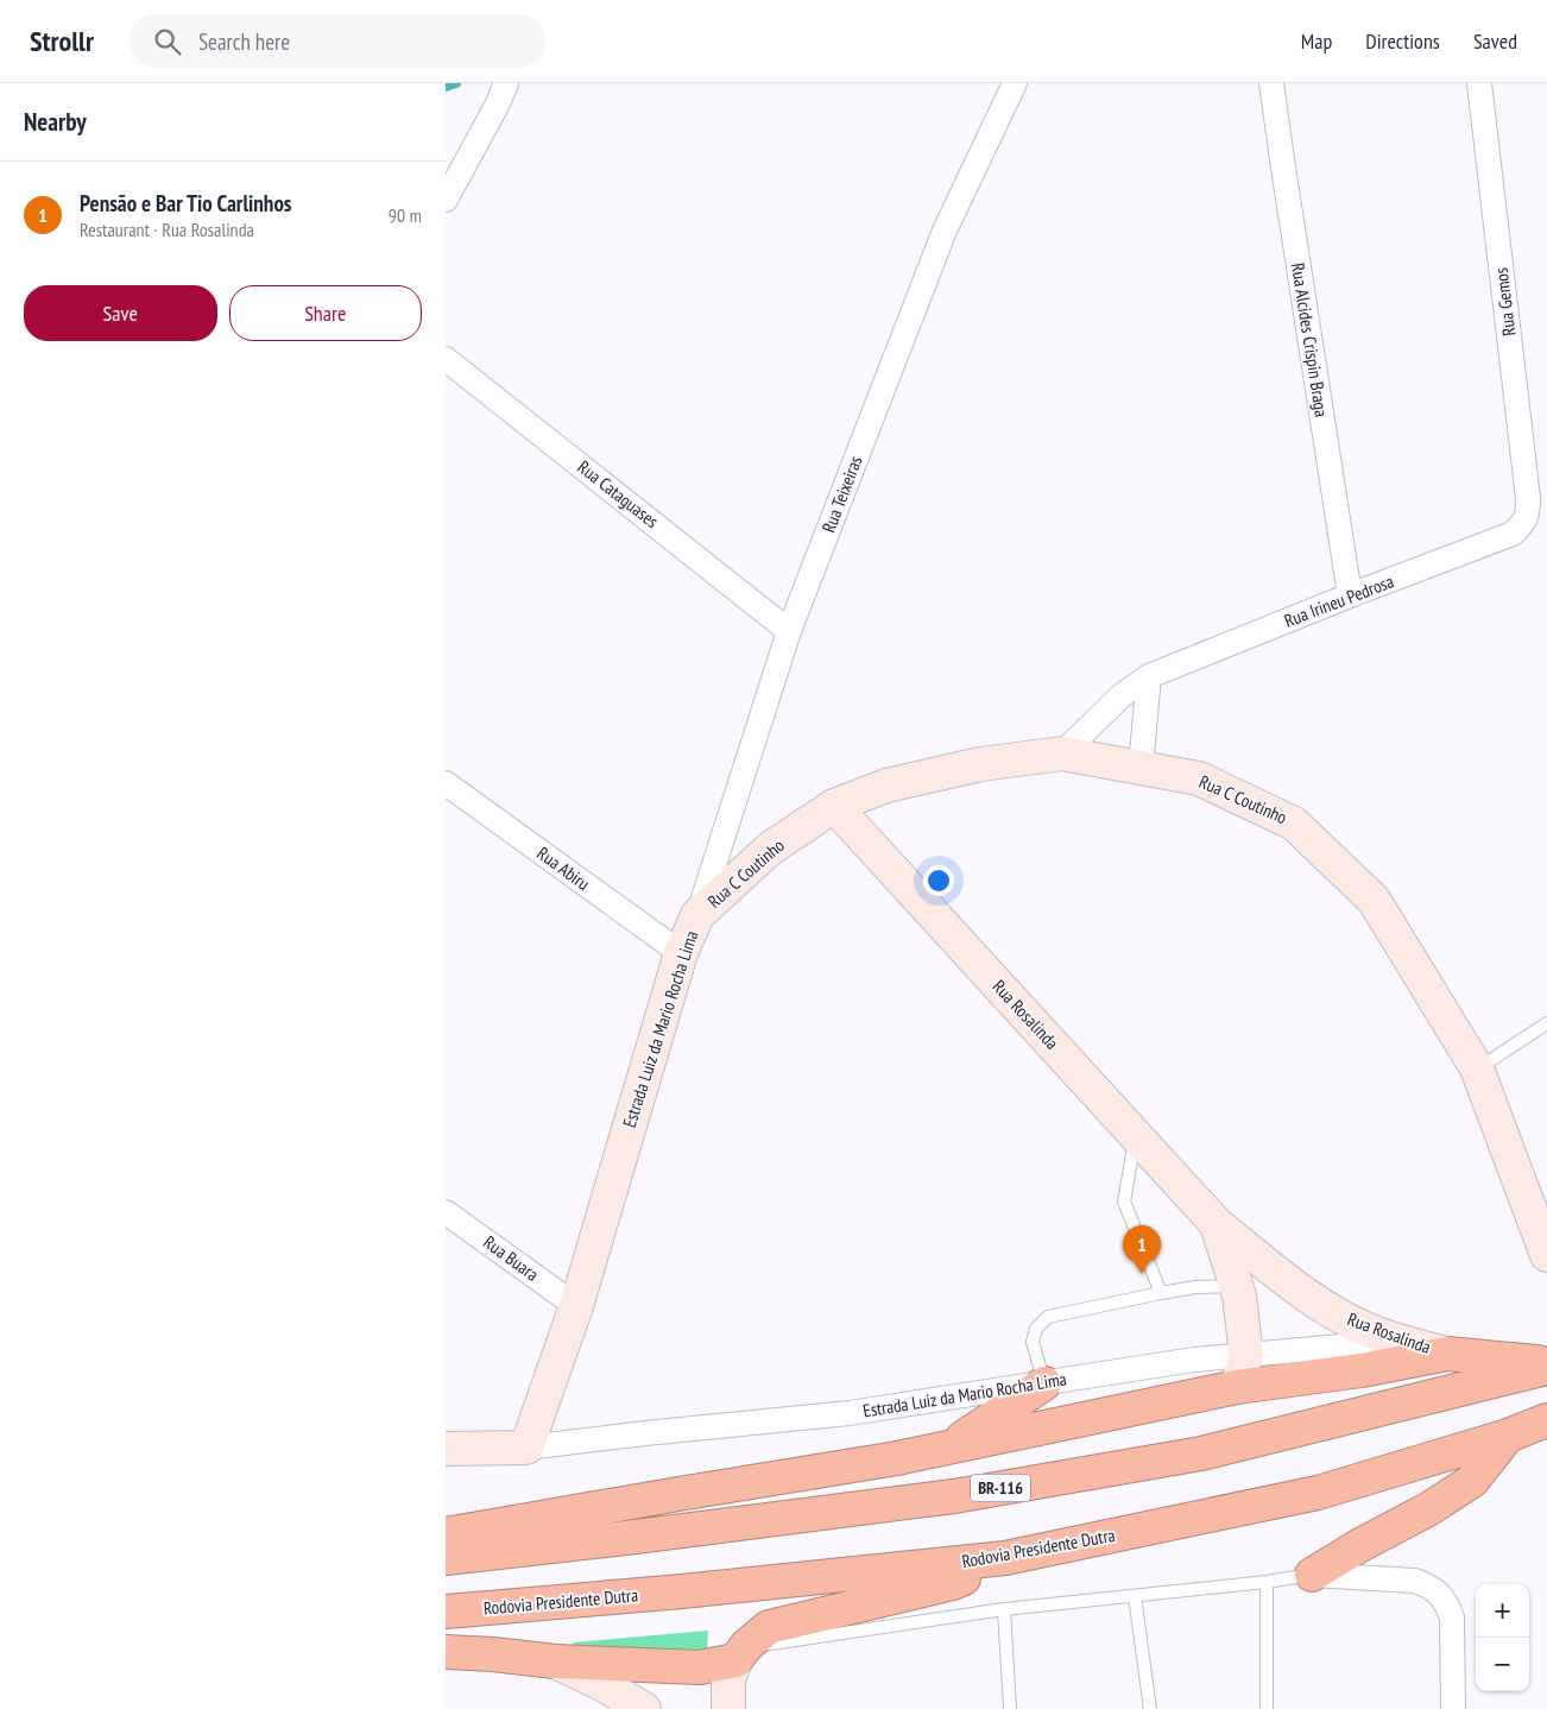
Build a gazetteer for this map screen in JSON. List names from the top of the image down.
{
  "streets": {
    "highway": ["BR-116", "Rodovia Presidente Dutra"],
    "main road": ["Rua C Coutinho", "Rua Rosalinda", "Estrada Luiz da Mario Rocha Lima"],
    "street": [
      "Rua Gemos",
      "Rua Alcides Crispin Braga",
      "Rua Cataguases",
      "Rua Teixeiras",
      "Rua Irineu Pedrosa",
      "Rua Abiru",
      "Rua Buara"
    ]
  },
  "crossings": [
    ["Rua Gemos", "Rua Irineu Pedrosa"],
    ["Rua Alcides Crispin Braga", "Rua Irineu Pedrosa"],
    ["Rua Cataguases", "Rua Teixeiras"],
    ["Rua Teixeiras", "Rua C Coutinho"],
    ["Rua Teixeiras", "Estrada Luiz da Mario Rocha Lima"],
    ["Rua Irineu Pedrosa", "Rua C Coutinho"],
    ["Rua C Coutinho", "Rua Rosalinda"],
    ["Rua C Coutinho", "Estrada Luiz da Mario Rocha Lima"],
    ["Rua Abiru", "Estrada Luiz da Mario Rocha Lima"],
    ["Rua Rosalinda", "Estrada Luiz da Mario Rocha Lima"],
    ["Estrada Luiz da Mario Rocha Lima", "Rua Buara"]
  ],
  "page": {
    "header": "Strollr",
    "search": "Search here",
    "nav": ["Map", "Directions", "Saved"],
    "heading": "Nearby",
    "list": [
      {
        "mark": "1",
        "name": "Pensão e Bar Tio Carlinhos",
        "note": "Restaurant · Rua Rosalinda",
        "value": "90 m"
      }
    ],
    "buttons": ["Save", "Share"],
    "pins": "1",
    "map_buttons": ["+", "−"]
  }
}
